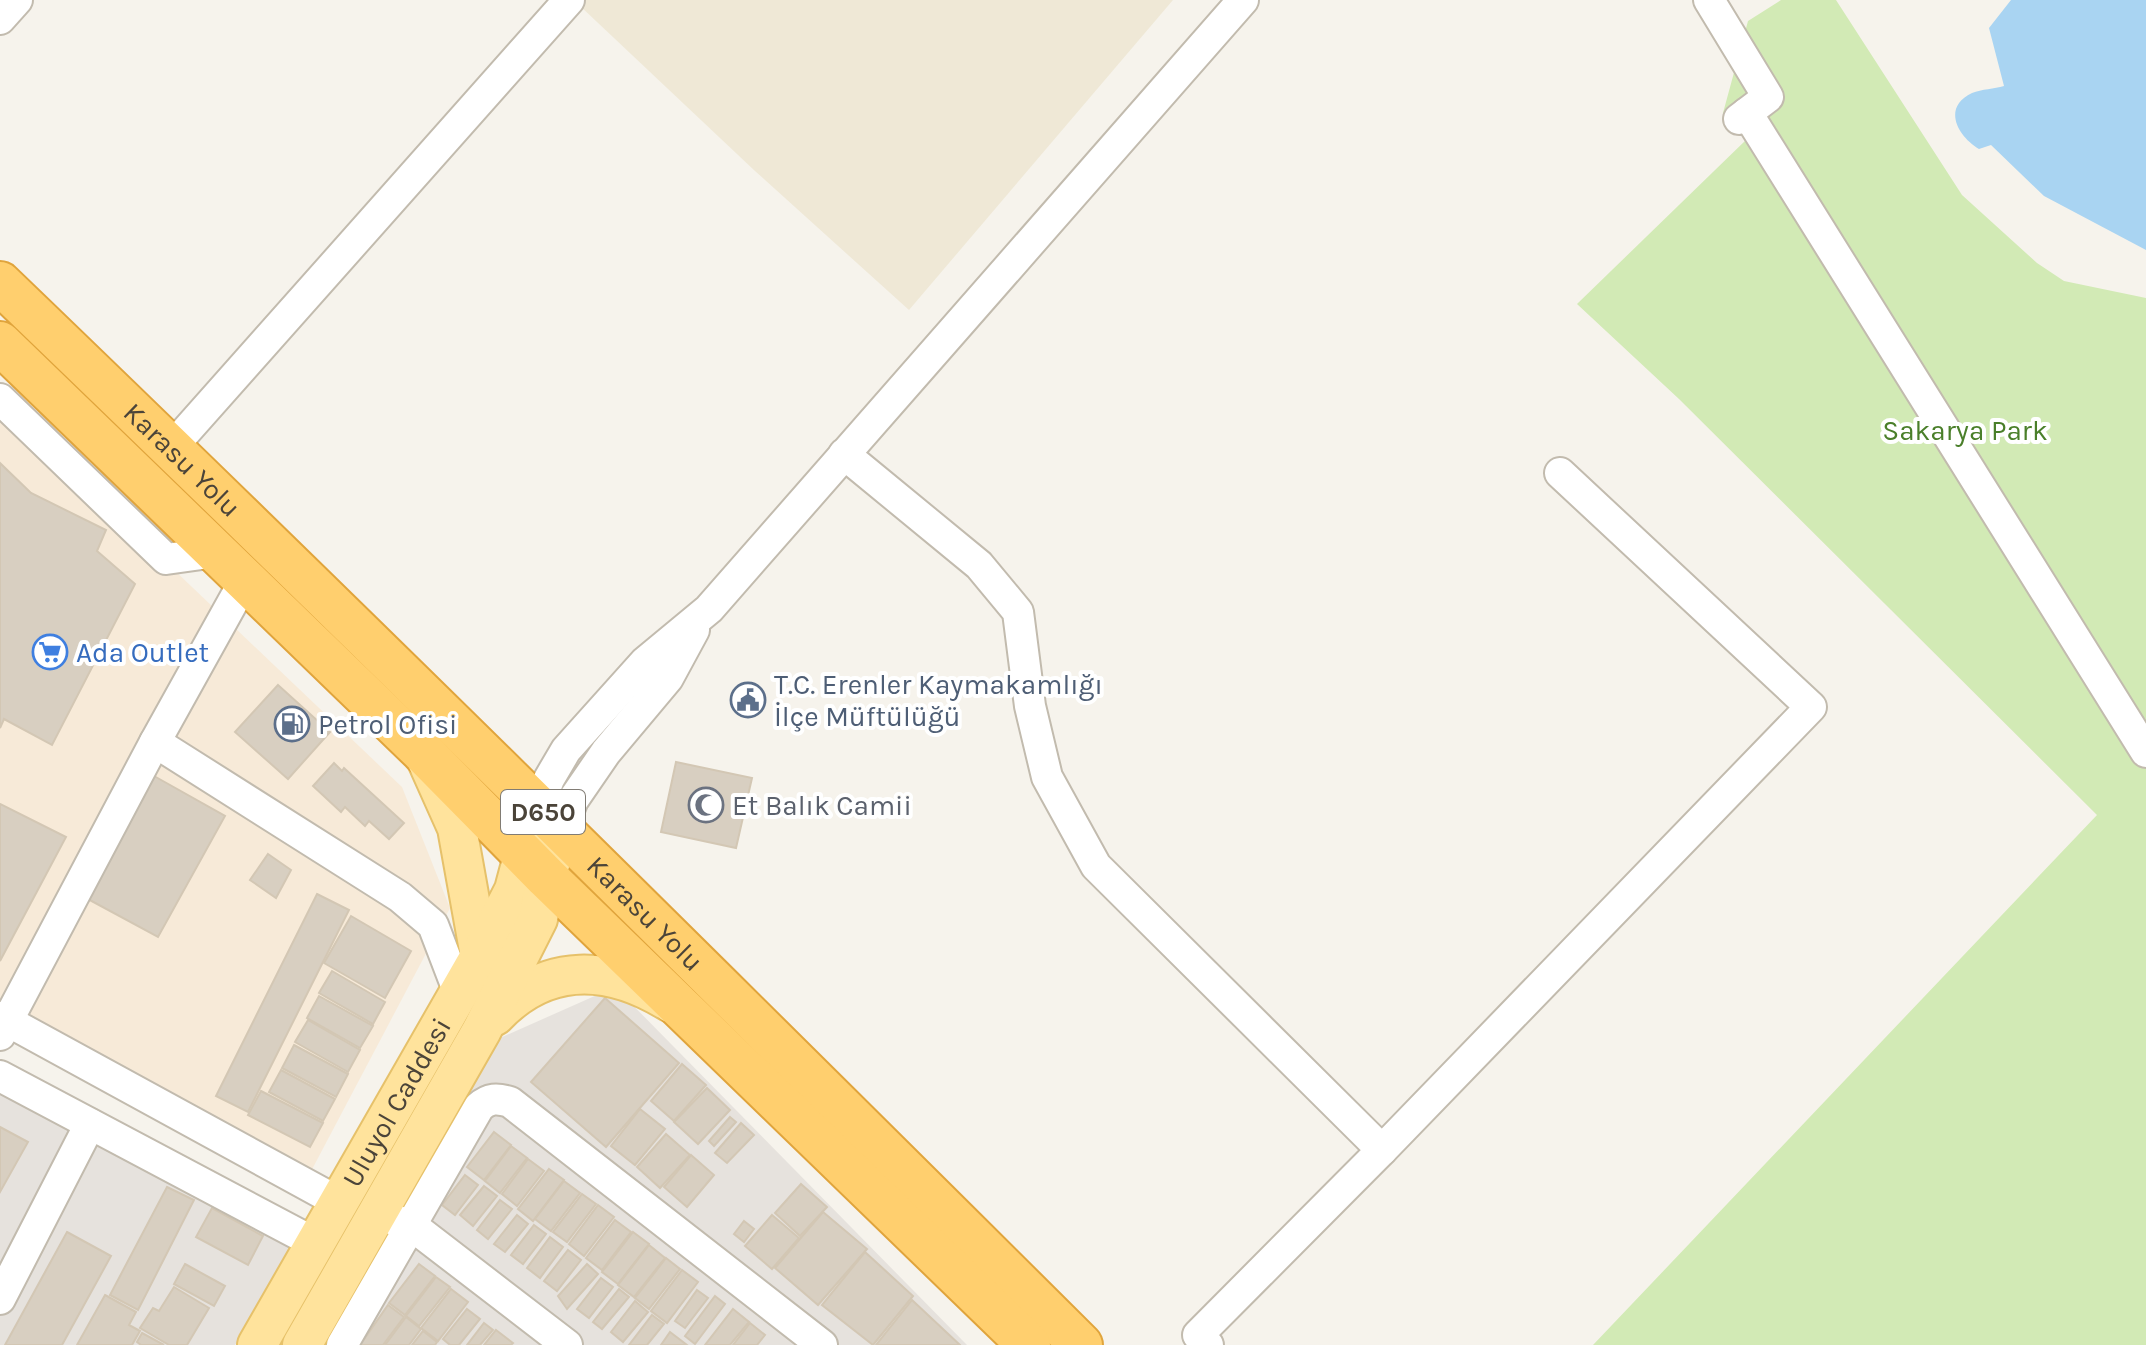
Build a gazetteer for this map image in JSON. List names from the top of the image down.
{
  "streets": {
    "highway": ["Karasu Yolu", "D650"],
    "main road": ["Uluyol Caddesi"]
  },
  "crossings": [
    ["Karasu Yolu", "Uluyol Caddesi"]
  ],
  "parks": ["Sakarya Park"],
  "places": {
    "supermarket": ["Ada Outlet"],
    "public building": ["T.C. Erenler Kaymakamlığı İlçe Müftülüğü"],
    "fuel station": ["Petrol Ofisi"],
    "mosque": ["Et Balık Camii"]
  }
}
